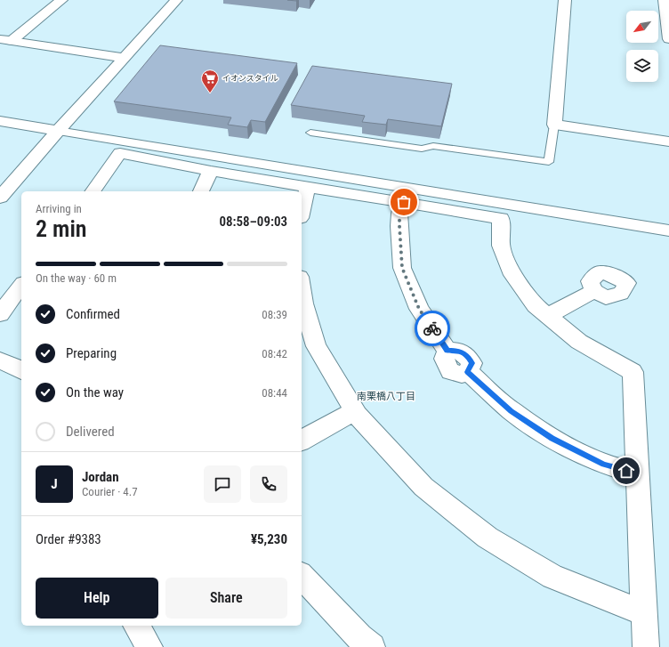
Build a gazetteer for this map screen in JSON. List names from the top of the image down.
{
  "districts": ["南栗橋八丁目"],
  "places": {
    "supermarket": ["イオンスタイル"]
  },
  "north": "bottom left",
  "page": {
    "heading": ["2 min", "Arriving in", "08:58–09:03"],
    "panel": [
      "Jordan",
      "Courier · 4.7",
      "Order #9383",
      "¥5,230"
    ],
    "bar": "On the way · 60 m",
    "list": [
      ["Confirmed", "08:39"],
      ["Preparing", "08:42"],
      ["On the way", "08:44"],
      "Delivered"
    ],
    "round": "J",
    "buttons": ["Help", "Share"]
  }
}
